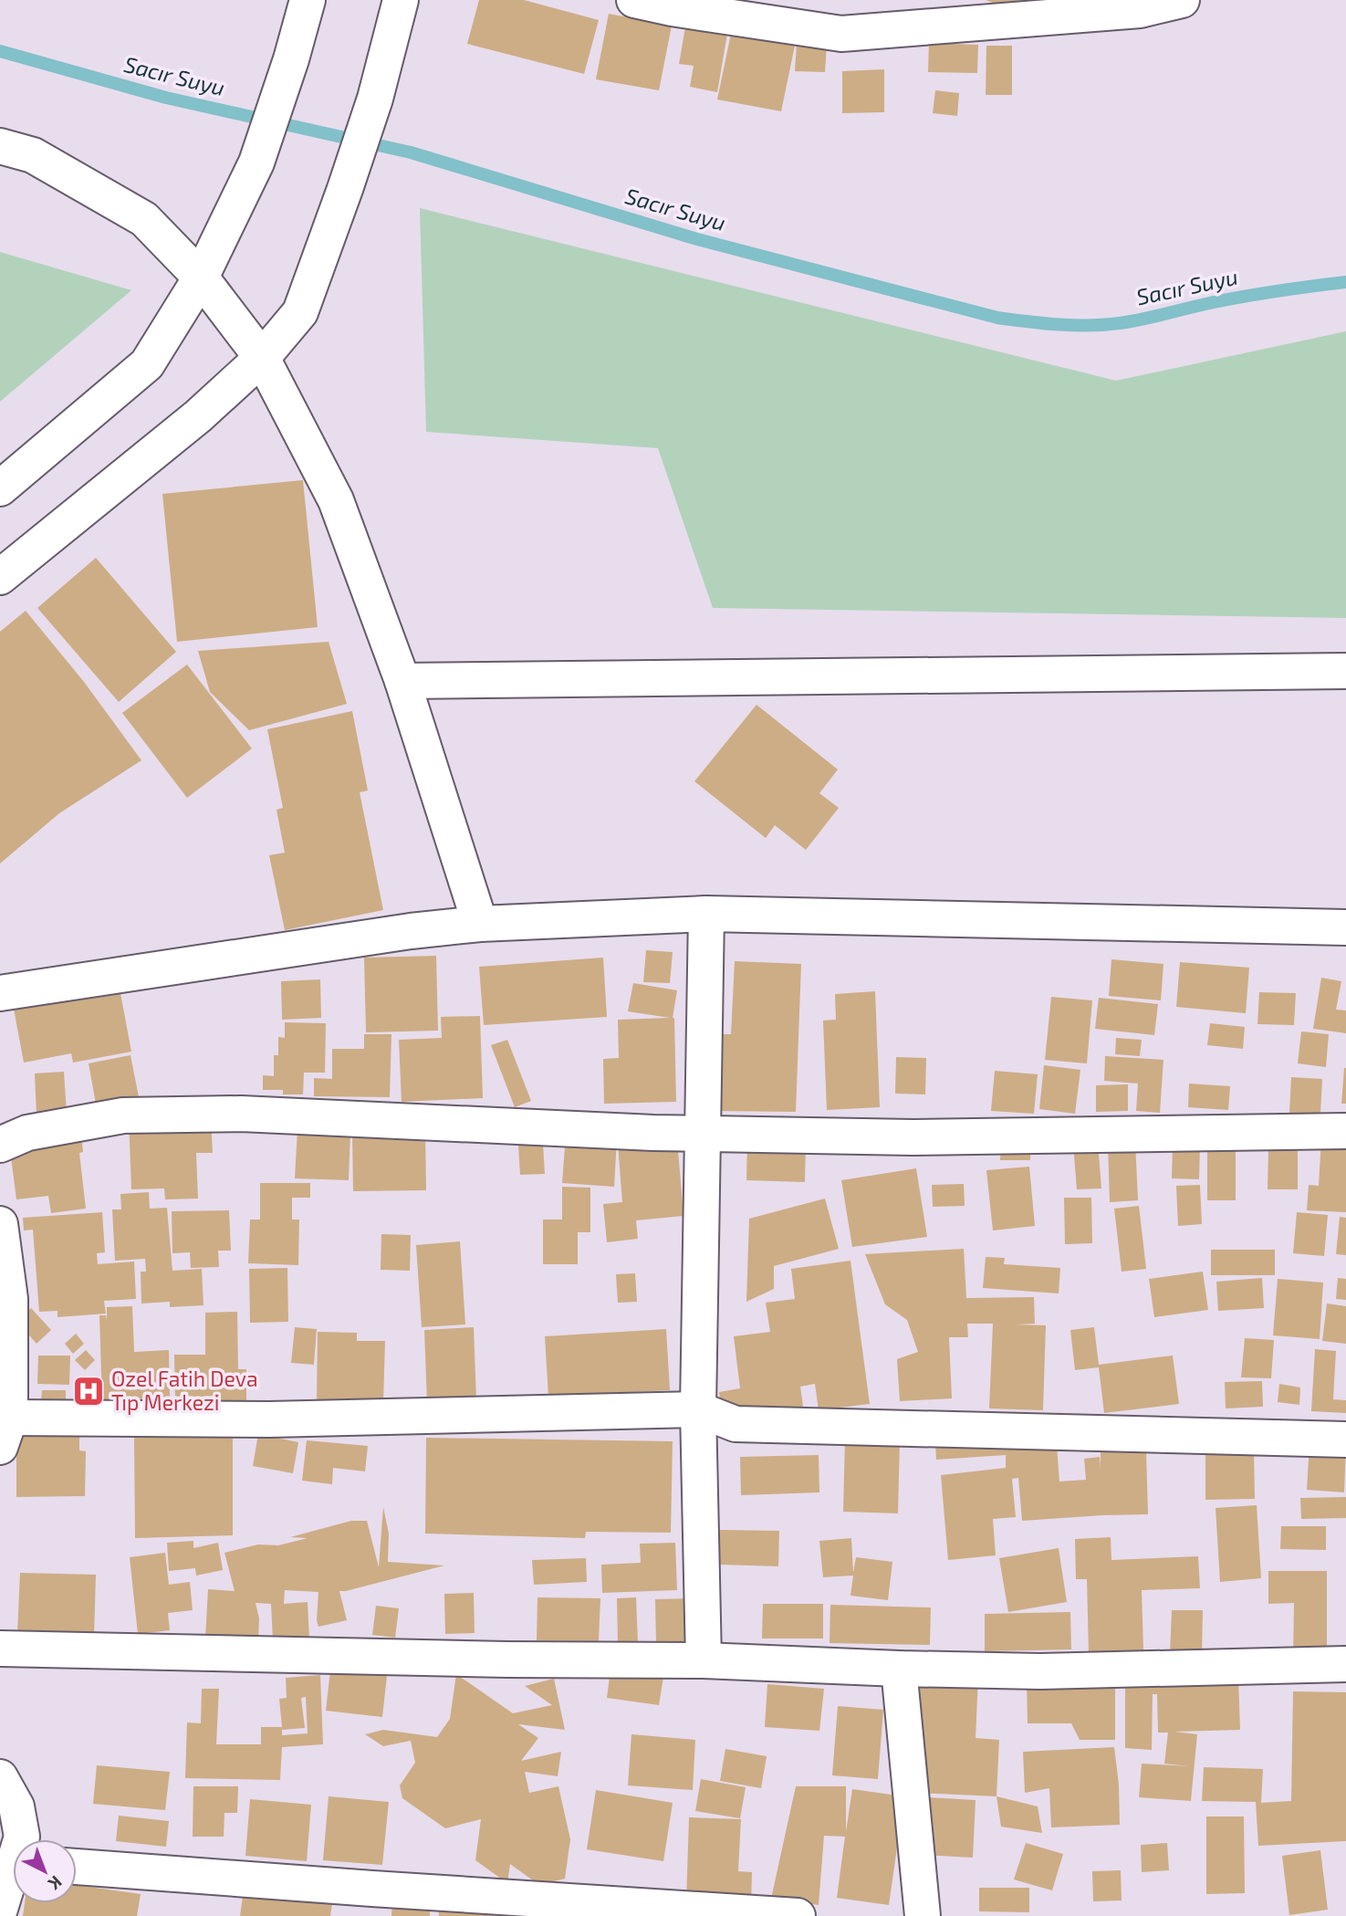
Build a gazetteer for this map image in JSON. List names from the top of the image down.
{
  "water": ["Sacır Suyu"],
  "places": {
    "hospital": ["Ozel Fatih Deva Tıp Merkezi"]
  },
  "north": "bottom right"
}
